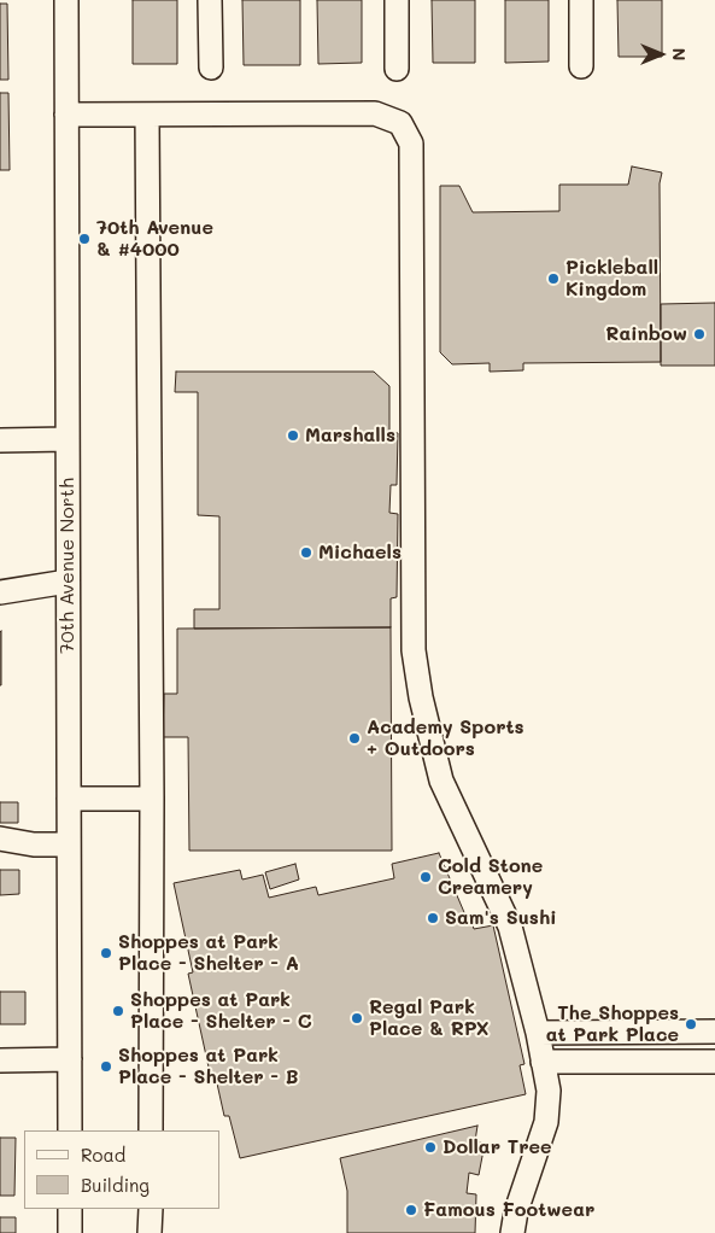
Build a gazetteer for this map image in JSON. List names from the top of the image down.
{
  "streets": {
    "street": ["70th Avenue North"]
  },
  "places": [
    "70th Avenue & #4000",
    "Pickleball Kingdom",
    "Rainbow",
    "Marshalls",
    "Michaels",
    "Academy Sports + Outdoors",
    "Cold Stone Creamery",
    "Sam's Sushi",
    "Shoppes at Park Place - Shelter - A",
    "Shoppes at Park Place - Shelter - C",
    "Regal Park Place & RPX",
    "The Shoppes at Park Place",
    "Shoppes at Park Place - Shelter - B",
    "Dollar Tree",
    "Famous Footwear"
  ],
  "legend": ["Road", "Building"],
  "north": "right"
}
